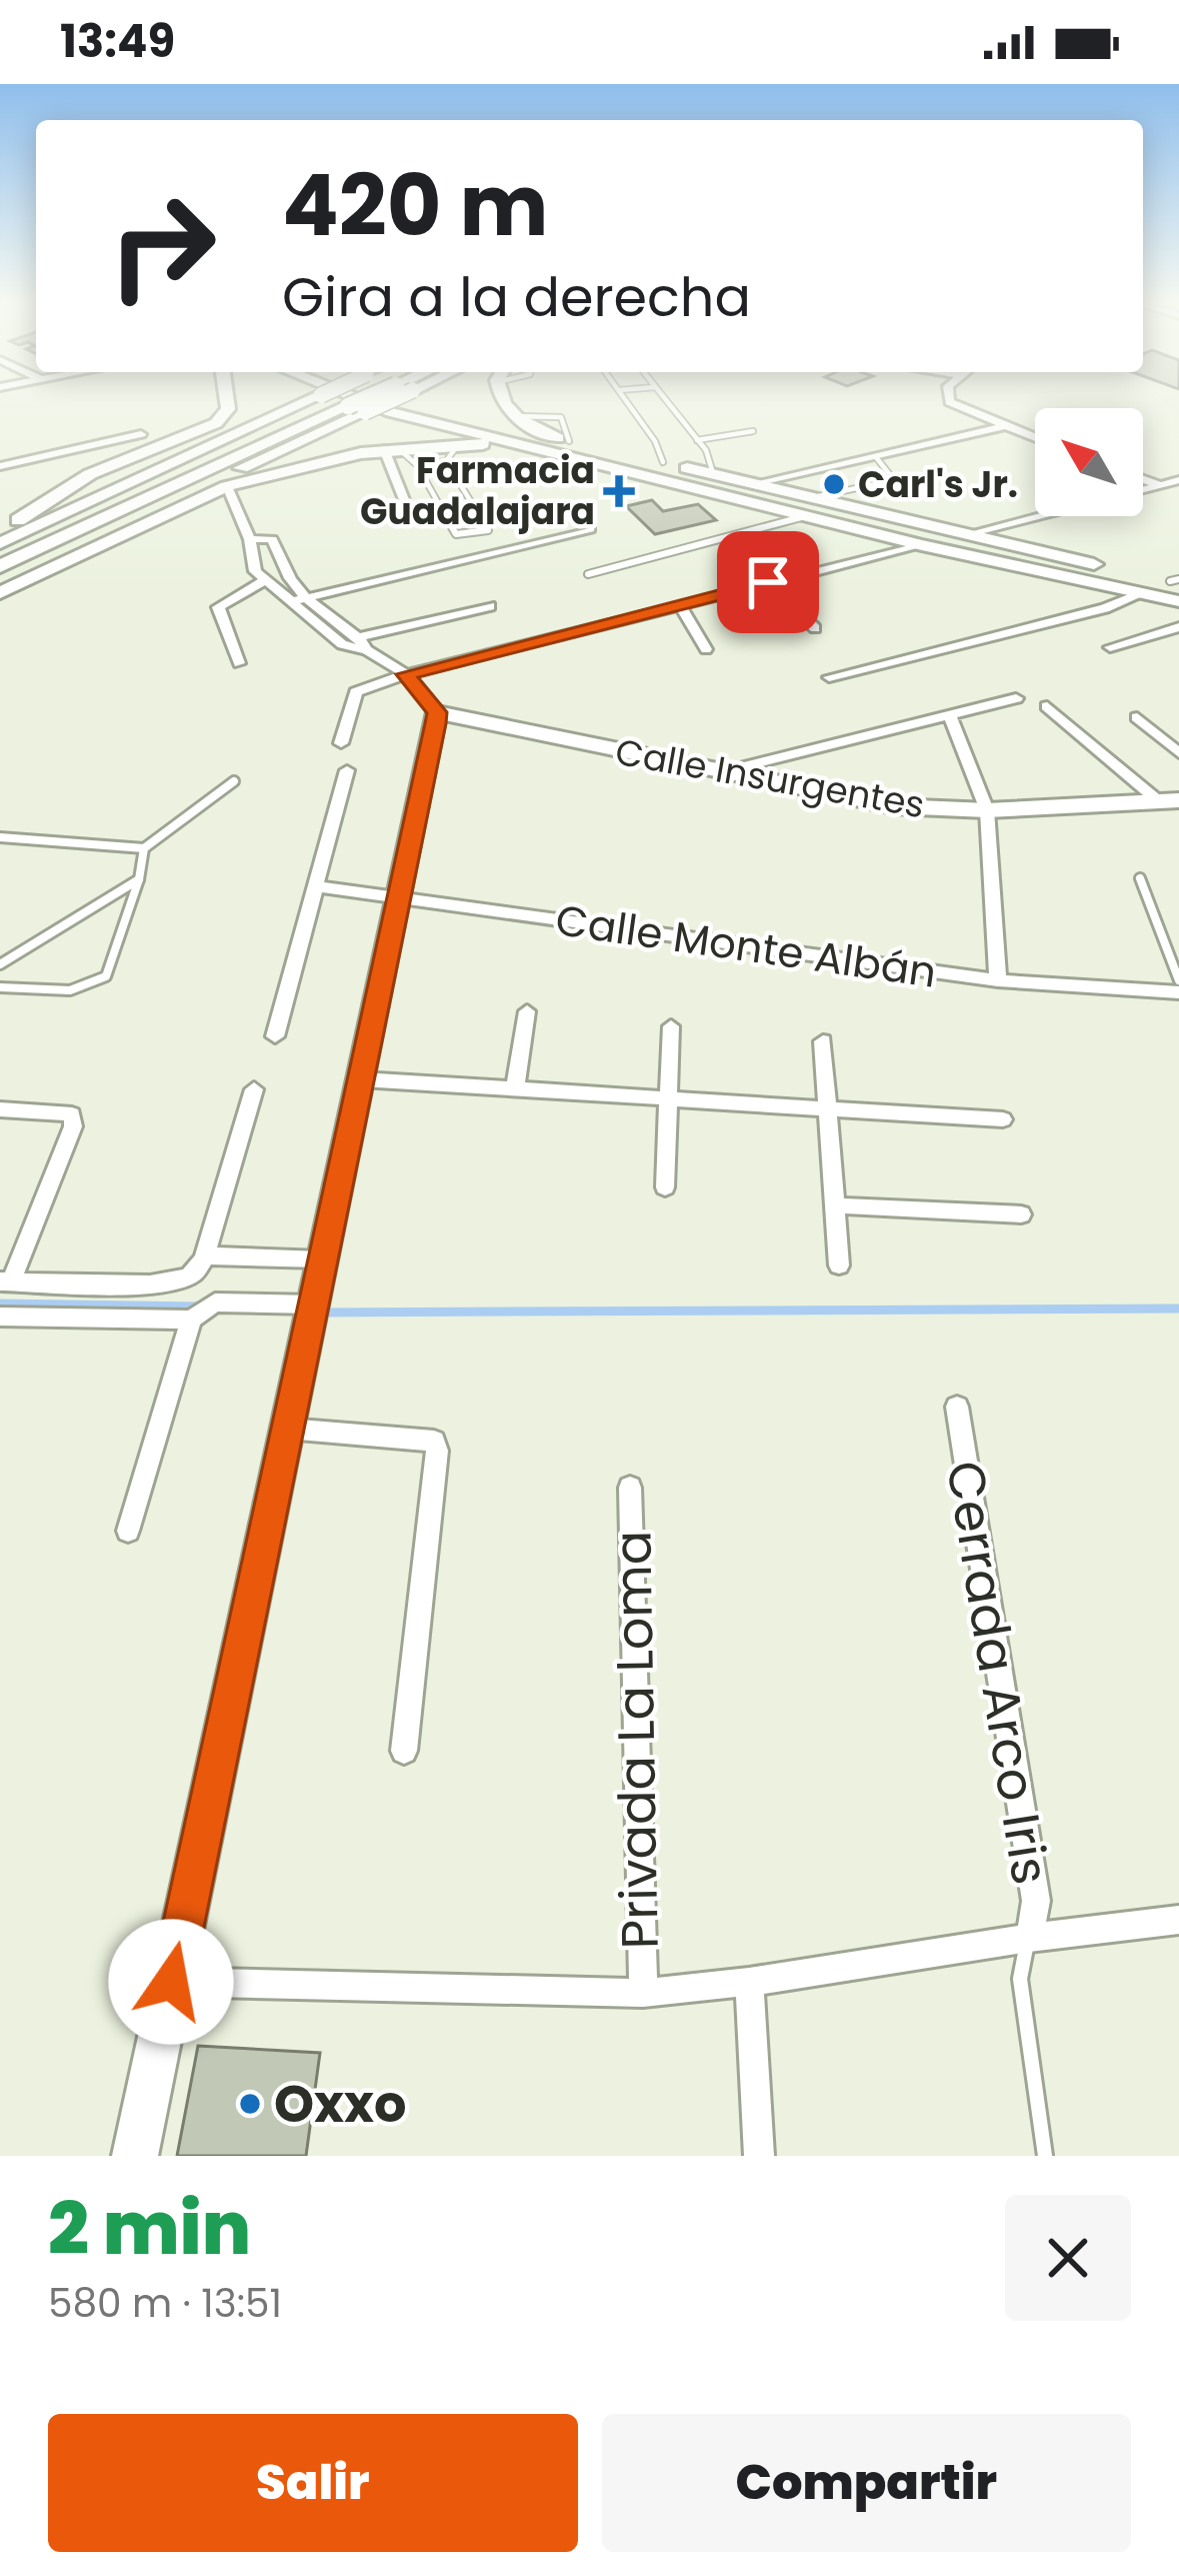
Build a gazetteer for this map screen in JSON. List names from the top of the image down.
{
  "streets": {
    "main road": ["Calle Insurgentes"],
    "street": ["Calle Monte Albán", "Cerrada Arco Iris", "Privada La Loma"]
  },
  "places": {
    "other": ["Carl's Jr.", "Oxxo"],
    "health": ["Farmacia Guadalajara"]
  },
  "north": "top left",
  "page": {
    "status": "13:49",
    "turn": ["420 m", "Gira a la derecha"],
    "heading": ["2 min", "580 m · 13:51"],
    "buttons": ["Salir", "Compartir"]
  }
}
